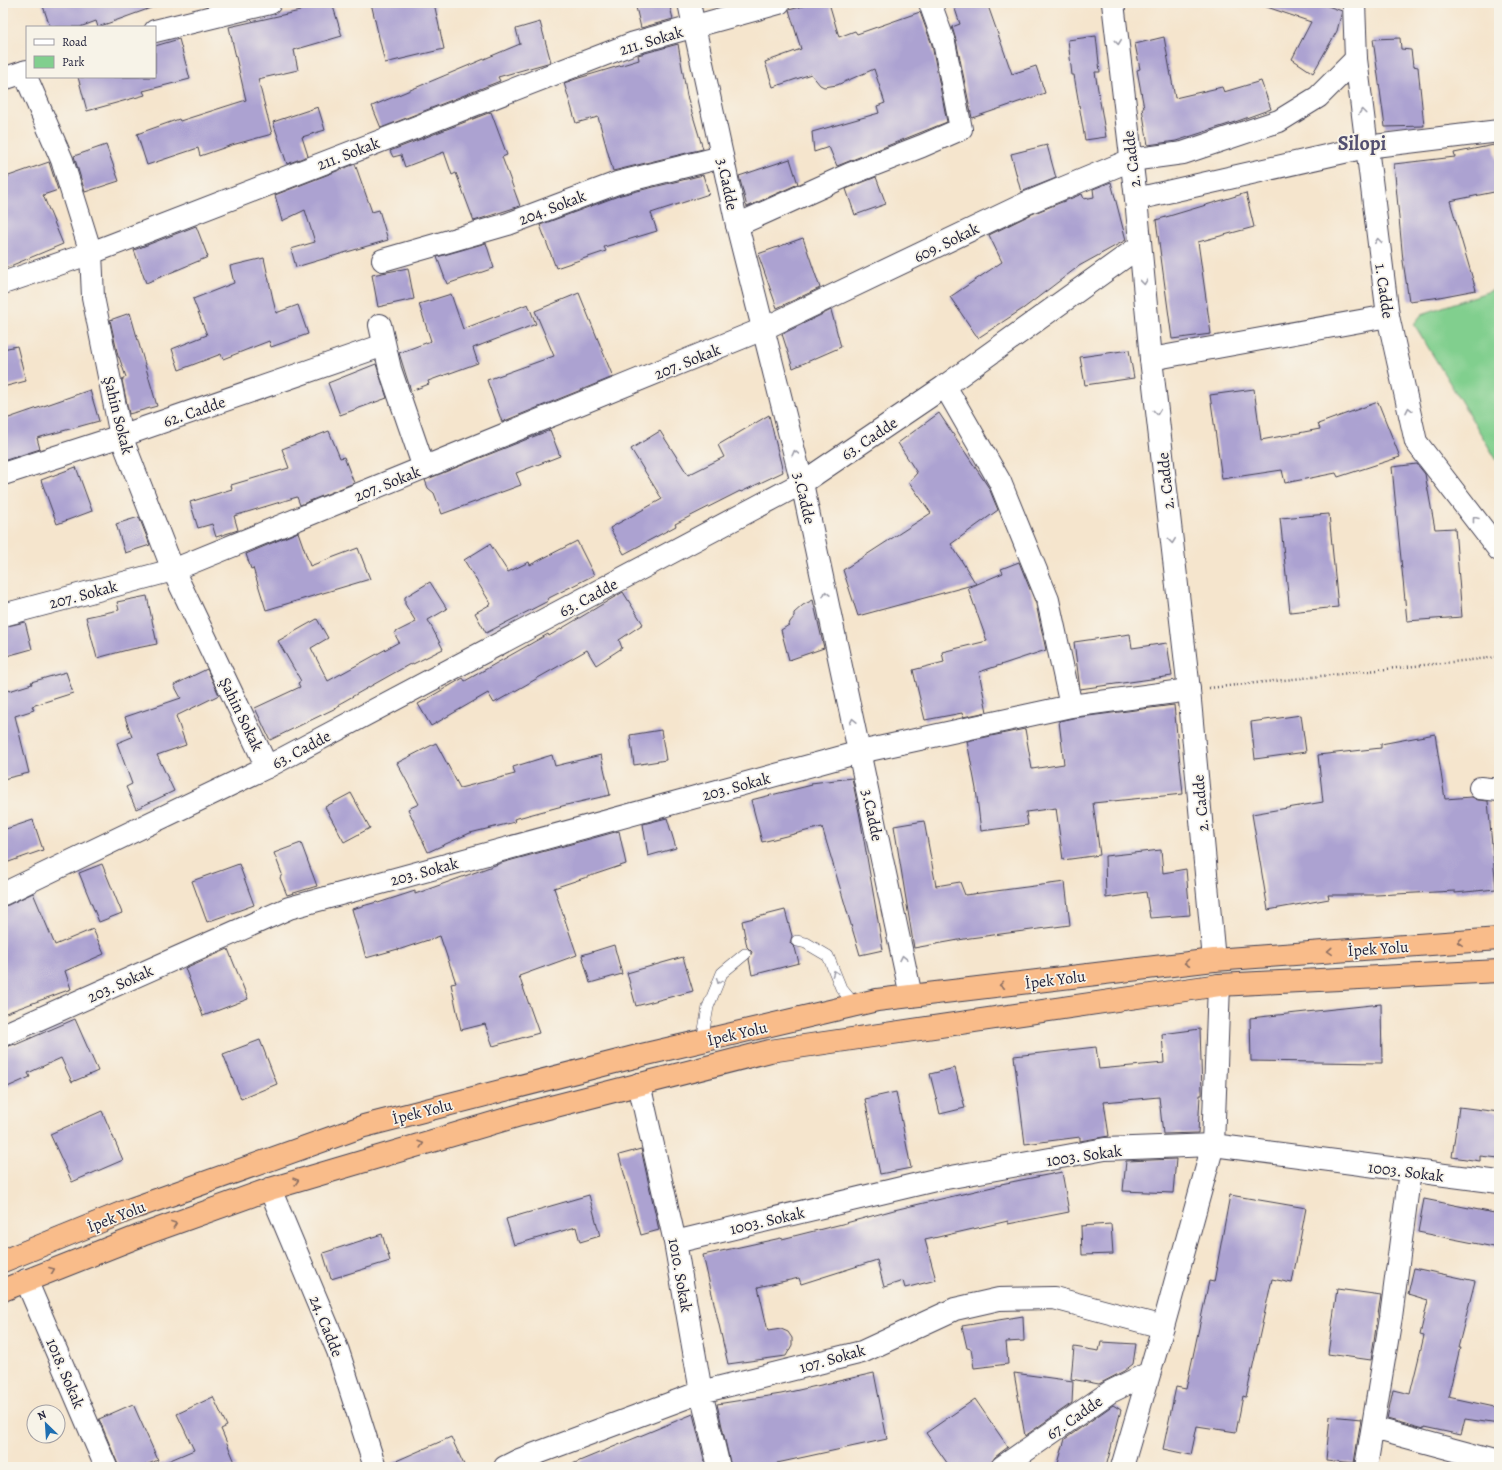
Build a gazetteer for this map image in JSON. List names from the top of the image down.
{
  "streets": {
    "highway": ["İpek Yolu"],
    "street": [
      "211. Sokak",
      "2. Cadde",
      "3.Cadde",
      "204. Sokak",
      "609. Sokak",
      "1. Cadde",
      "207. Sokak",
      "62. Cadde",
      "Şahin Sokak",
      "63. Cadde",
      "203. Sokak",
      "1003. Sokak",
      "1010. Sokak",
      "24. Cadde",
      "107. Sokak",
      "1018. Sokak",
      "67. Cadde"
    ]
  },
  "crossings": [
    ["211. Sokak", "3.Cadde"],
    ["211. Sokak", "Şahin Sokak"],
    ["2. Cadde", "609. Sokak"],
    ["2. Cadde", "63. Cadde"],
    ["2. Cadde", "203. Sokak"],
    ["2. Cadde", "İpek Yolu"],
    ["3.Cadde", "204. Sokak"],
    ["3.Cadde", "609. Sokak"],
    ["3.Cadde", "207. Sokak"],
    ["3.Cadde", "63. Cadde"],
    ["3.Cadde", "203. Sokak"],
    ["3.Cadde", "İpek Yolu"],
    ["609. Sokak", "1. Cadde"],
    ["609. Sokak", "207. Sokak"],
    ["207. Sokak", "62. Cadde"],
    ["207. Sokak", "Şahin Sokak"],
    ["62. Cadde", "Şahin Sokak"],
    ["Şahin Sokak", "63. Cadde"],
    ["1003. Sokak", "1010. Sokak"],
    ["1010. Sokak", "107. Sokak"]
  ],
  "one_way": ["3.Cadde", "1. Cadde"],
  "districts": ["Silopi"],
  "legend": ["Road", "Park"],
  "north": "top left"
}
